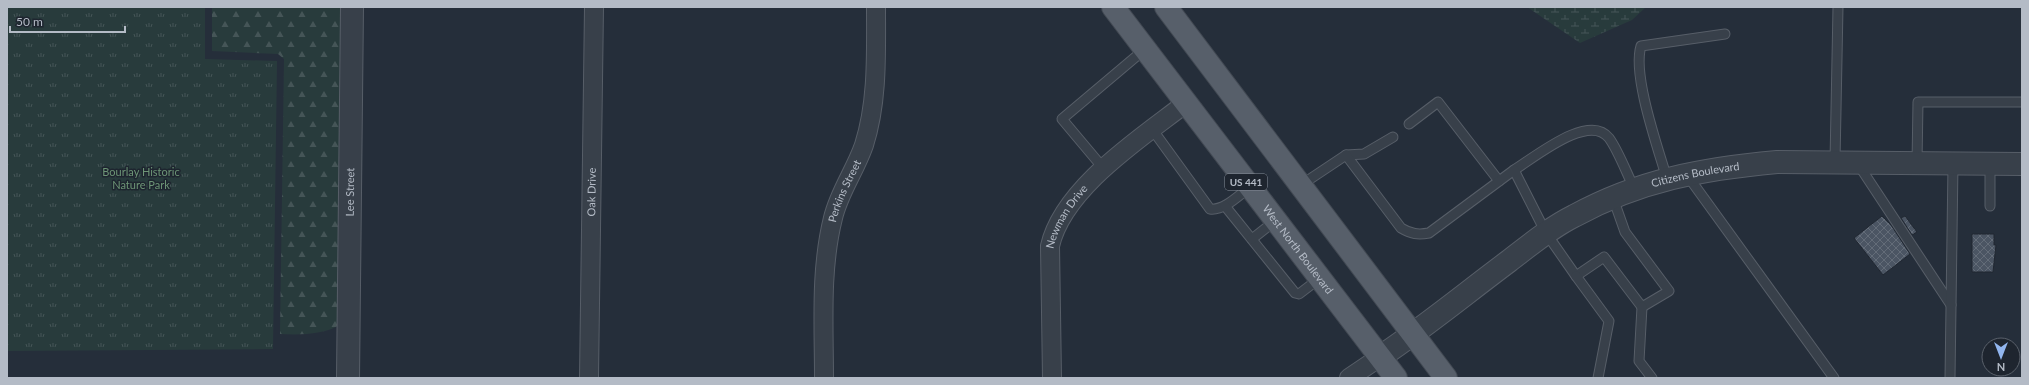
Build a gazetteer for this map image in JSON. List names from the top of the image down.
{
  "streets": {
    "main road": ["US 441", "West North Boulevard"],
    "street": [
      "Citizens Boulevard",
      "Lee Street",
      "Perkins Street",
      "Oak Drive",
      "Newman Drive"
    ]
  },
  "crossings": [
    ["Citizens Boulevard", "West North Boulevard"],
    ["Newman Drive", "West North Boulevard"]
  ],
  "parks": ["Bourlay Historic Nature Park"],
  "scale_bar": "50 m",
  "north": "bottom"
}
